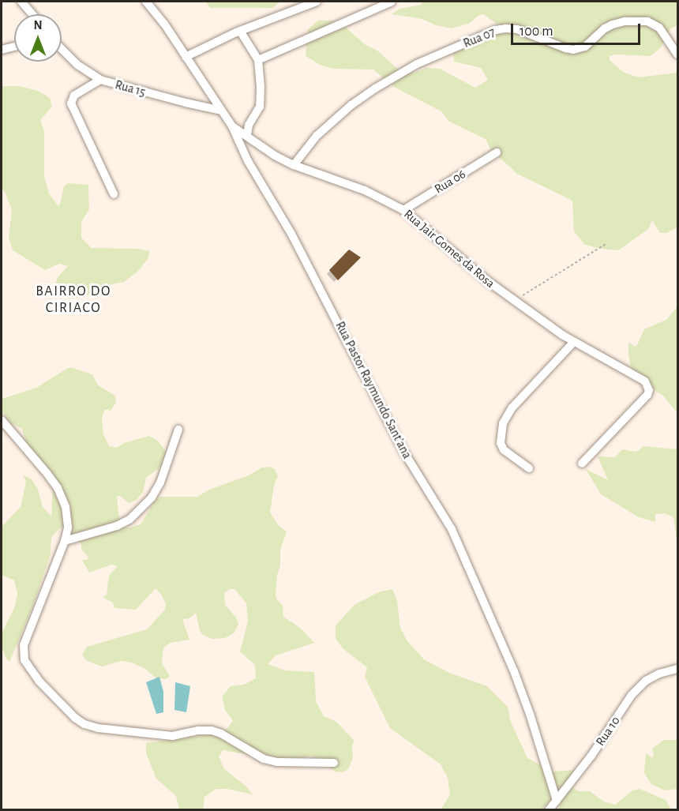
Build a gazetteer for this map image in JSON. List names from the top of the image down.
{
  "streets": {
    "street": [
      "Rua 07",
      "Rua 15",
      "Rua 06",
      "Rua Jair Gomes da Rosa",
      "Rua Pastor Raymundo Sant’ana",
      "Rua 10"
    ]
  },
  "crossings": [
    ["Rua 07", "Rua Jair Gomes da Rosa"],
    ["Rua 15", "Rua Pastor Raymundo Sant’ana"],
    ["Rua 06", "Rua Jair Gomes da Rosa"],
    ["Rua Jair Gomes da Rosa", "Rua Pastor Raymundo Sant’ana"],
    ["Rua Pastor Raymundo Sant’ana", "Rua 10"]
  ],
  "districts": ["BAIRRO DO CIRIACO"],
  "scale_bar": "100 m",
  "north": "top"
}
